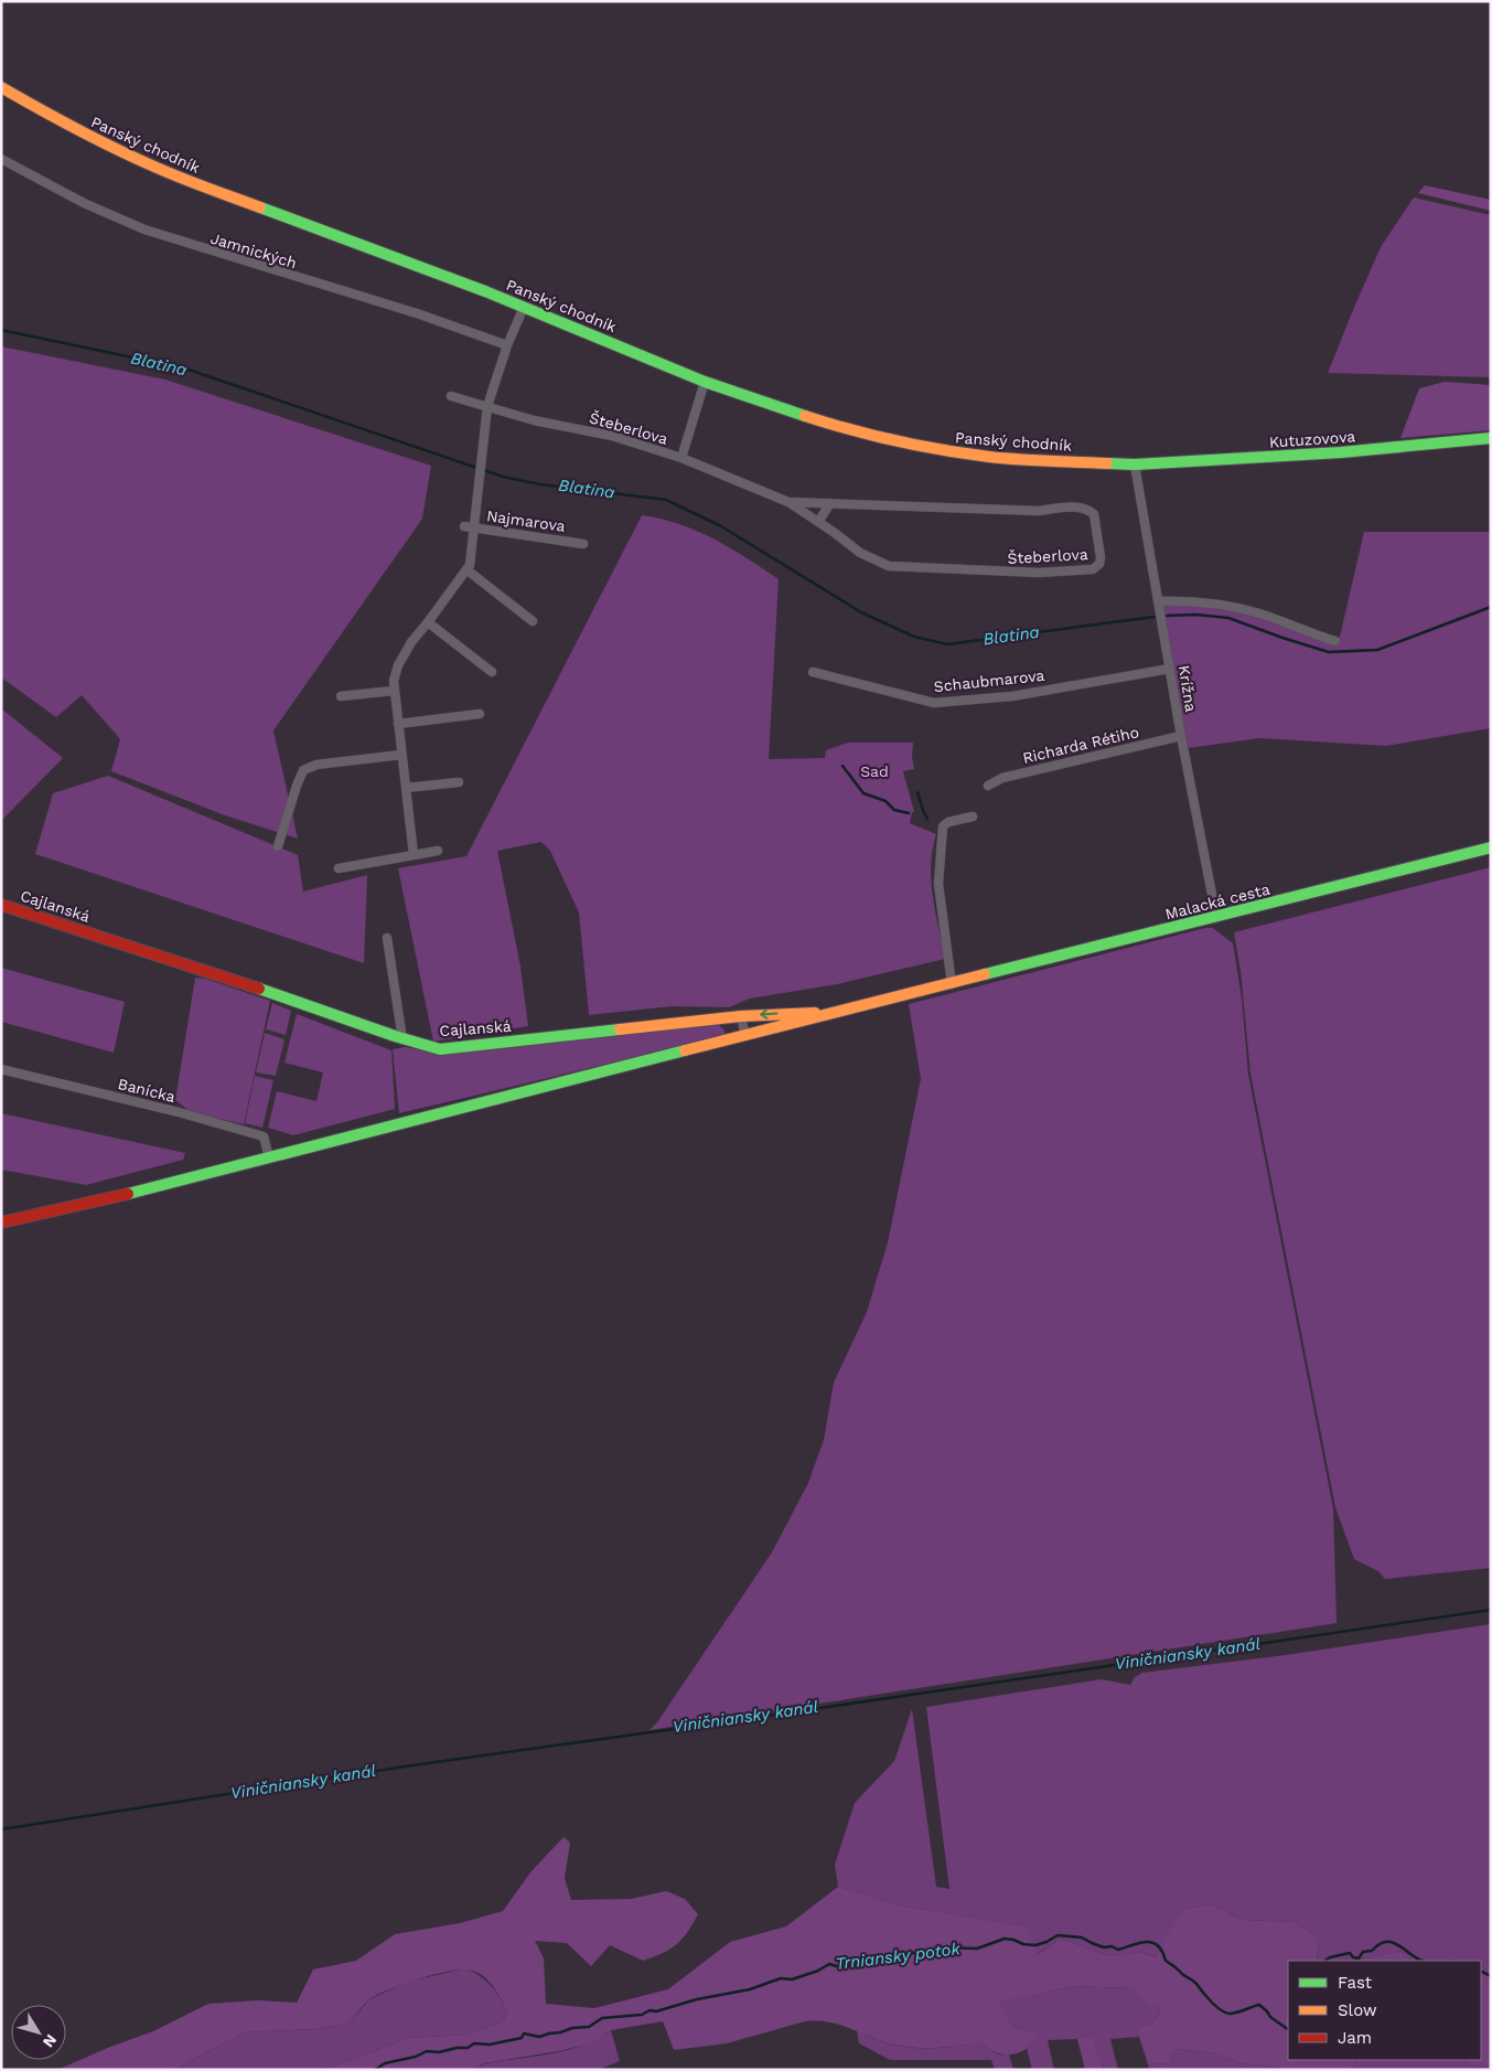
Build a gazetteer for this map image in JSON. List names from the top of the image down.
{
  "streets": {
    "street": [
      "Panský chodník",
      "Jamnických",
      "Šteberlova",
      "Kutuzovova",
      "Najmarova",
      "Schaubmarova",
      "Krížna",
      "Richarda Rétiho",
      "Malacká cesta",
      "Cajlanská",
      "Banícka"
    ]
  },
  "crossings": [
    ["Panský chodník", "Kutuzovova"],
    ["Panský chodník", "Krížna"],
    ["Kutuzovova", "Krížna"],
    ["Schaubmarova", "Krížna"],
    ["Krížna", "Richarda Rétiho"],
    ["Krížna", "Malacká cesta"]
  ],
  "water": ["Blatina", "Viničniansky kanál", "Trniansky potok"],
  "parks": ["Sad"],
  "legend": ["Fast", "Slow", "Jam"],
  "north": "bottom right"
}
